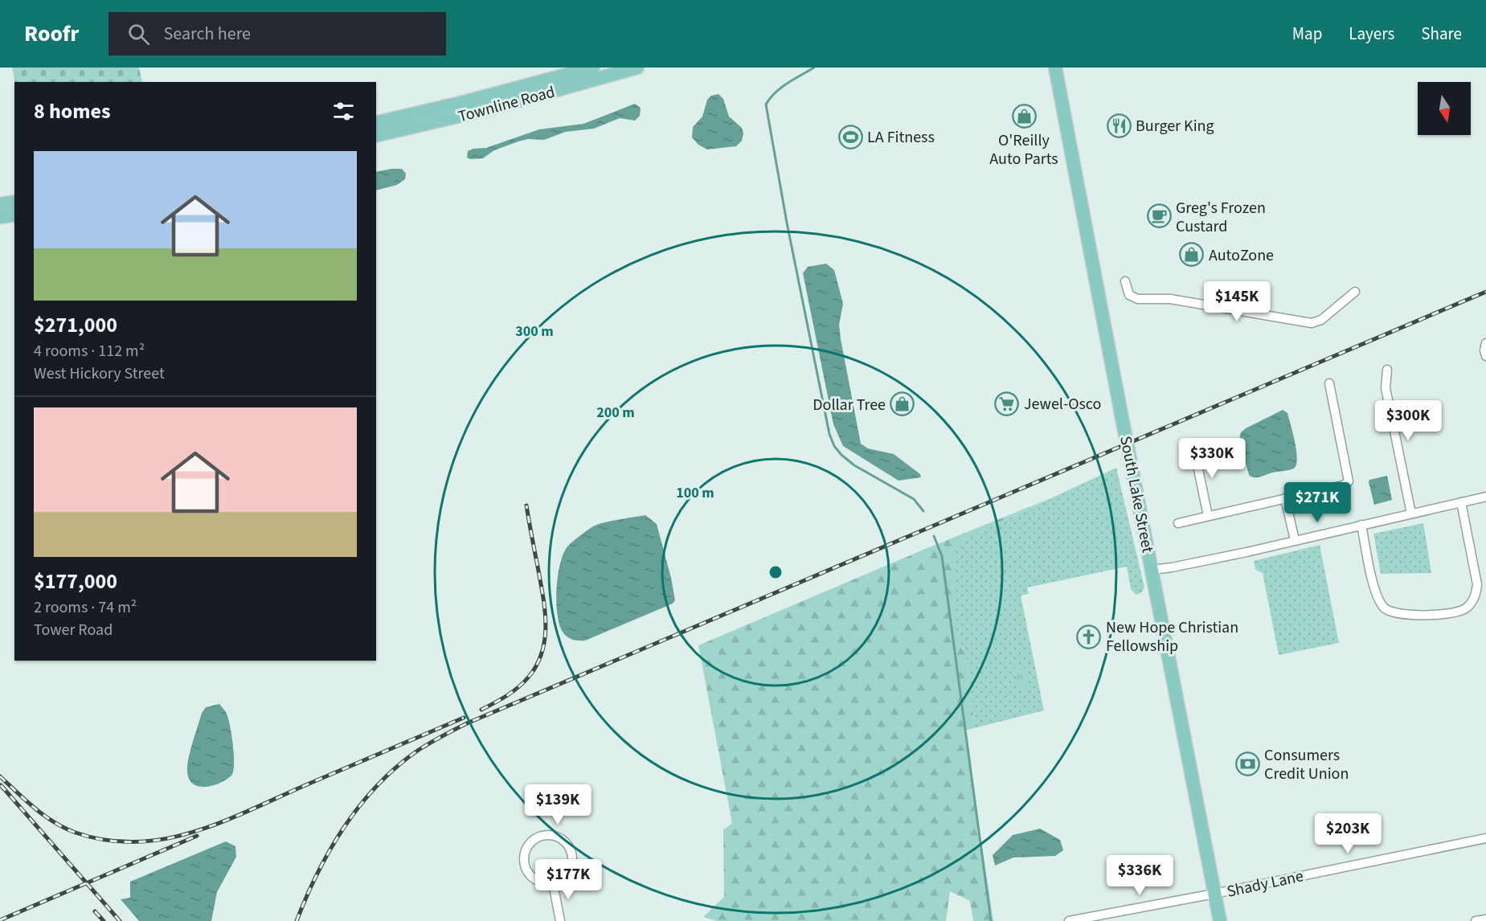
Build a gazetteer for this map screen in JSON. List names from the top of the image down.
{
  "streets": {
    "main road": ["Townline Road", "South Lake Street"],
    "street": ["Shady Lane"]
  },
  "crossings": [
    ["South Lake Street", "Shady Lane"]
  ],
  "places": {
    "shop": ["O'Reilly Auto Parts", "AutoZone", "Dollar Tree"],
    "restaurant": ["Burger King"],
    "sports": ["LA Fitness"],
    "cafe": ["Greg's Frozen Custard"],
    "supermarket": ["Jewel-Osco"],
    "church": ["New Hope Christian Fellowship"],
    "bank": ["Consumers Credit Union"]
  },
  "north": "bottom",
  "page": {
    "header": "Roofr",
    "search": "Search here",
    "nav": ["Map", "Layers", "Share"],
    "heading": "8 homes",
    "list": [
      {
        "name": "$271,000",
        "note": "4 rooms · 112 m² · West Hickory Street"
      },
      {
        "name": "$177,000",
        "note": "2 rooms · 74 m² · Tower Road"
      }
    ],
    "price": [
      "$145K",
      "$300K",
      "$330K",
      "$271K",
      "$139K",
      "$203K",
      "$336K",
      "$177K"
    ]
  },
  "rings": ["300 m", "200 m", "100 m"]
}
